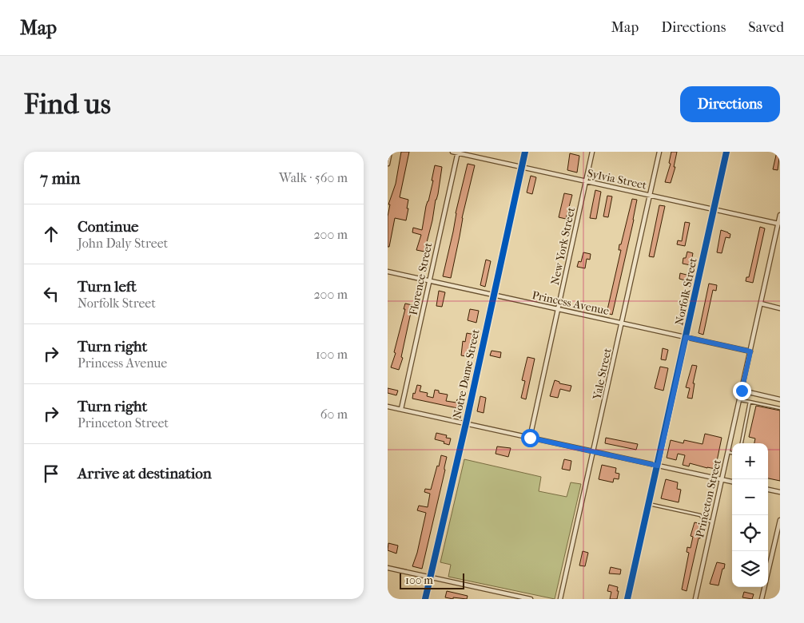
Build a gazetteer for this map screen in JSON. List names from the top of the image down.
{
  "streets": {
    "street": [
      "Sylvia Street",
      "New York Street",
      "Florence Street",
      "Norfolk Street",
      "Princess Avenue",
      "Notre Dame Street",
      "Yale Street",
      "Princeton Street"
    ]
  },
  "crossings": [
    ["Sylvia Street", "New York Street"],
    ["Sylvia Street", "Florence Street"],
    ["Sylvia Street", "Norfolk Street"],
    ["Sylvia Street", "Notre Dame Street"],
    ["Sylvia Street", "Yale Street"],
    ["Sylvia Street", "Princeton Street"],
    ["New York Street", "Princess Avenue"],
    ["Florence Street", "Princess Avenue"],
    ["Norfolk Street", "Princess Avenue"],
    ["Princess Avenue", "Notre Dame Street"],
    ["Princess Avenue", "Yale Street"],
    ["Princess Avenue", "Princeton Street"]
  ],
  "scale_bar": "100 m",
  "page": {
    "header": "Map",
    "nav": ["Map", "Directions", "Saved"],
    "buttons": "Directions",
    "title": "Find us",
    "heading": ["7 min", "Walk · 560 m"],
    "list": [
      ["Continue", "John Daly Street", "200 m"],
      ["Turn left", "Norfolk Street", "200 m"],
      ["Turn right", "Princess Avenue", "100 m"],
      ["Turn right", "Princeton Street", "60 m"],
      "Arrive at destination"
    ],
    "map_buttons": ["+", "−"],
    "scale": "100 m"
  }
}
